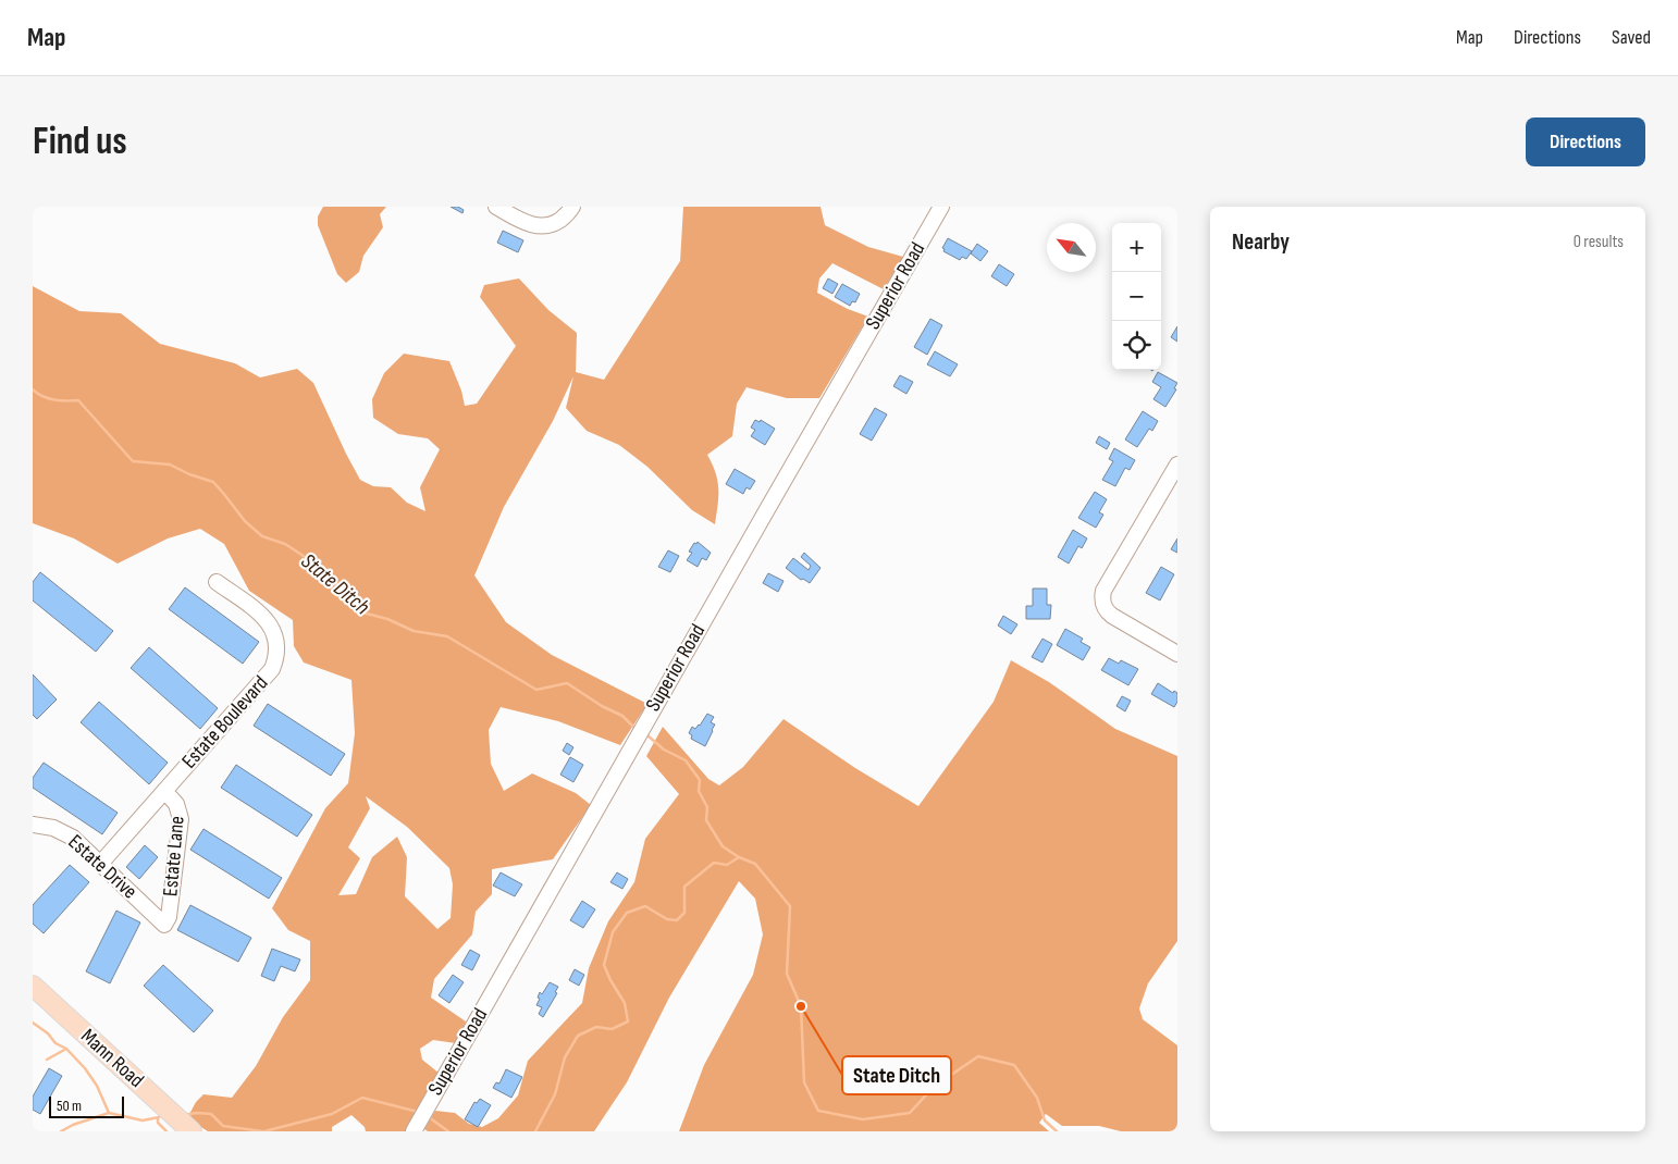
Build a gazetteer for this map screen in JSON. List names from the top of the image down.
{
  "streets": {
    "main road": ["Mann Road"],
    "street": [
      "Superior Road",
      "Estate Boulevard",
      "Estate Lane",
      "Estate Drive"
    ]
  },
  "crossings": [
    ["Estate Boulevard", "Estate Lane"],
    ["Estate Boulevard", "Estate Drive"],
    ["Estate Lane", "Estate Drive"]
  ],
  "water": ["State Ditch"],
  "places": ["State Ditch"],
  "scale_bar": "50 m",
  "north": "top left",
  "page": {
    "header": "Map",
    "nav": ["Map", "Directions", "Saved"],
    "buttons": "Directions",
    "title": "Find us",
    "heading": ["Nearby", "0 results"],
    "map_buttons": ["+", "−"],
    "scale": "50 m"
  }
}
